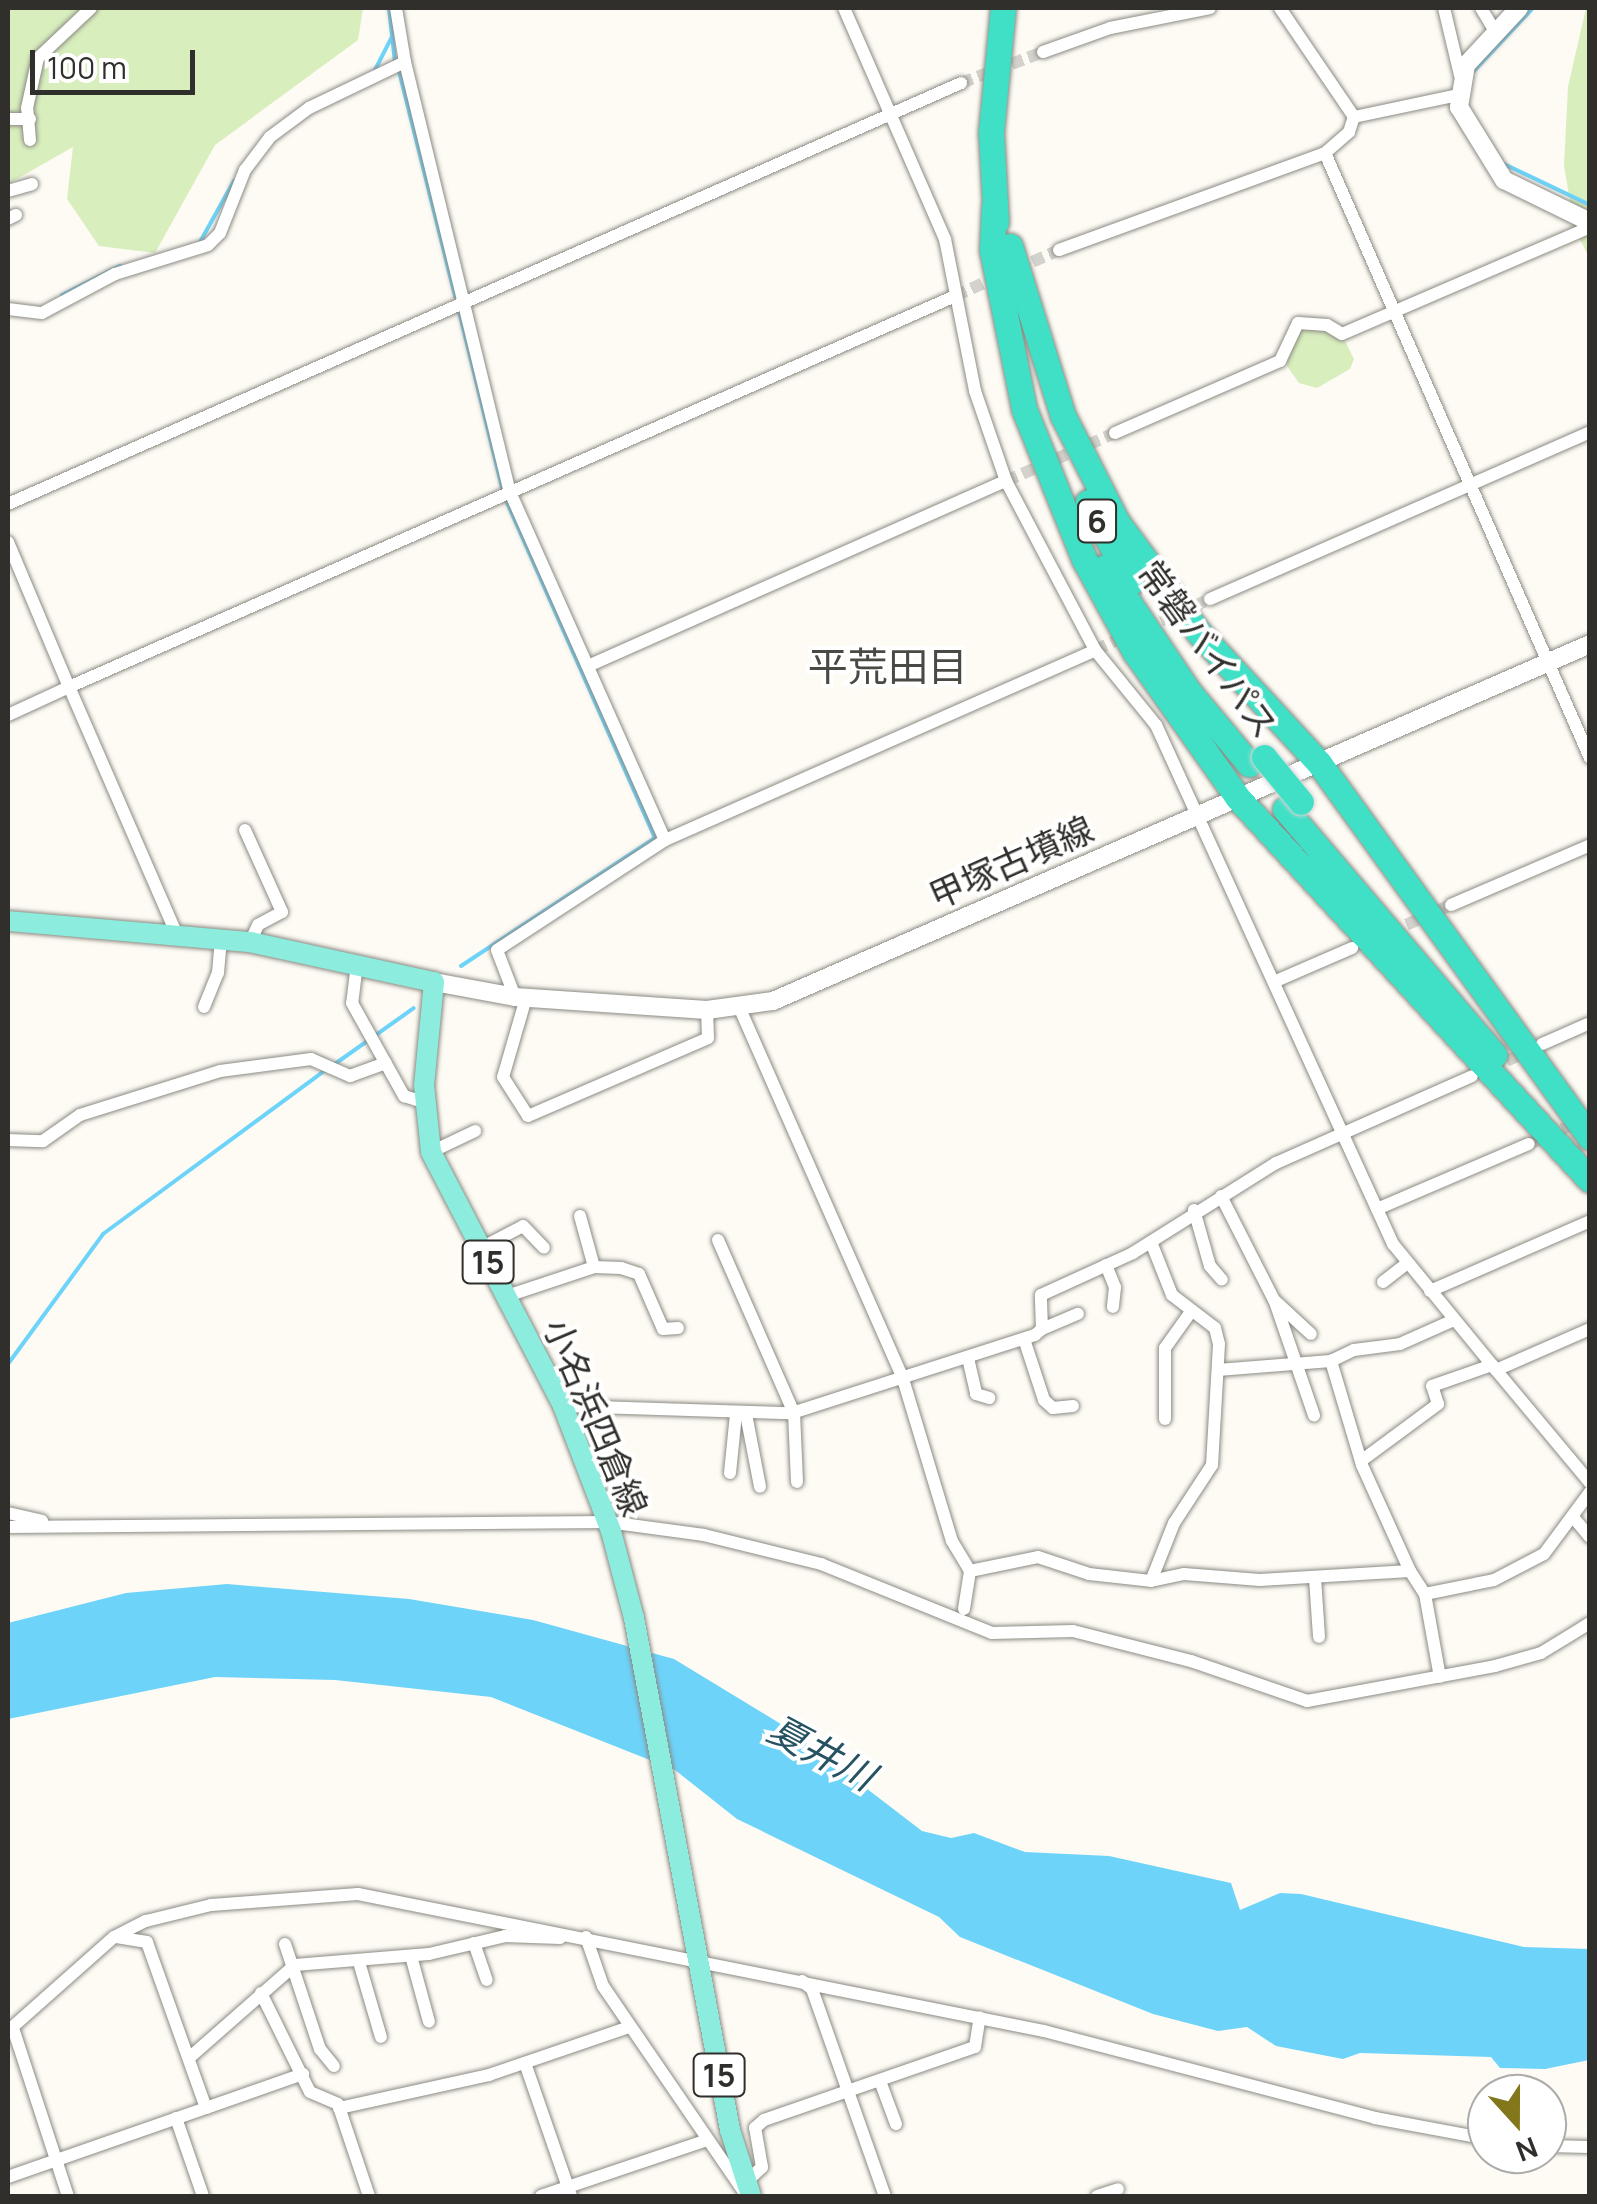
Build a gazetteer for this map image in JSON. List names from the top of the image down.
{
  "streets": {
    "highway": ["6", "常磐バイパス"],
    "main road": ["甲塚古墳線", "15", "小名浜四倉線"]
  },
  "crossings": [
    ["甲塚古墳線", "小名浜四倉線"]
  ],
  "districts": ["平荒田目"],
  "water": ["夏井川"],
  "scale_bar": "100 m",
  "north": "bottom"
}
